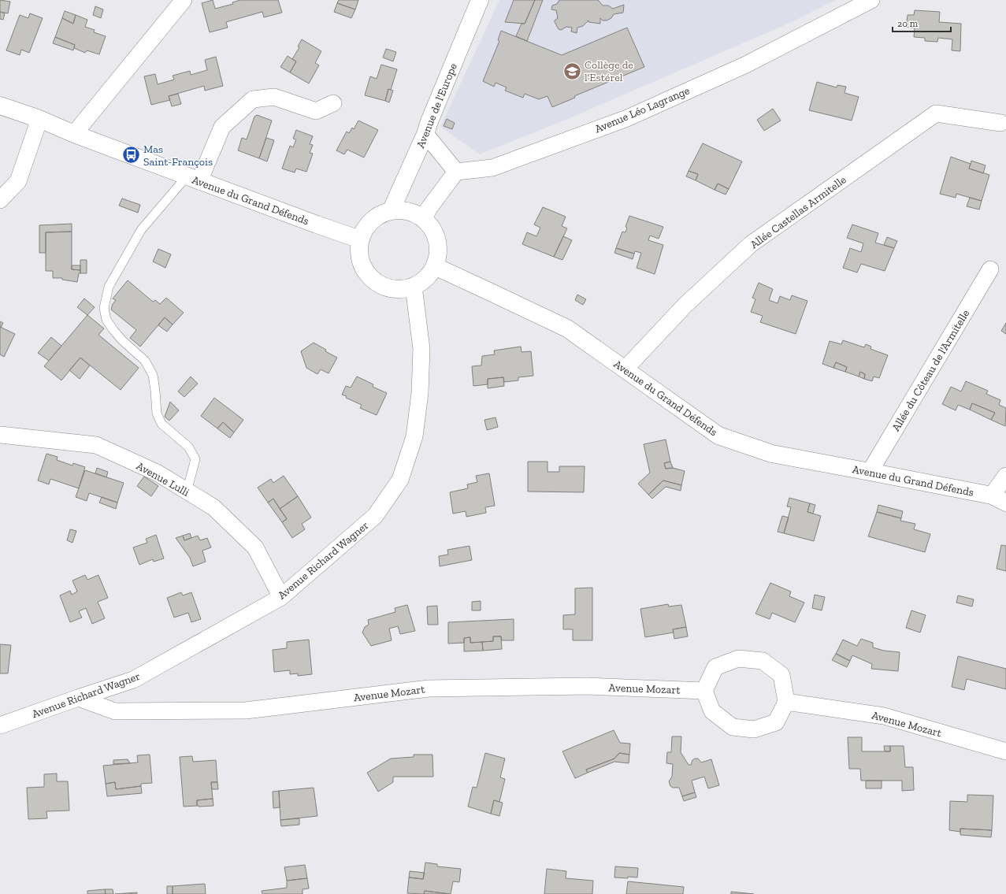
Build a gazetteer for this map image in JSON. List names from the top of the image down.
{
  "streets": {
    "street": [
      "Avenue de l'Europe",
      "Avenue Léo Lagrange",
      "Avenue du Grand Défends",
      "Allée Castellas Armitelle",
      "Allée du Côteau de l'Armitelle",
      "Avenue Lulli",
      "Avenue Richard Wagner",
      "Avenue Mozart"
    ]
  },
  "crossings": [
    ["Avenue de l'Europe", "Avenue du Grand Défends"],
    ["Avenue de l'Europe", "Avenue Richard Wagner"],
    ["Avenue du Grand Défends", "Allée Castellas Armitelle"],
    ["Avenue du Grand Défends", "Allée du Côteau de l'Armitelle"],
    ["Avenue du Grand Défends", "Avenue Richard Wagner"],
    ["Avenue Lulli", "Avenue Richard Wagner"],
    ["Avenue Richard Wagner", "Avenue Mozart"]
  ],
  "places": {
    "school or university": ["Collège de l'Estérel"],
    "bus stop": ["Mas Saint-François"]
  },
  "scale_bar": "20 m"
}
